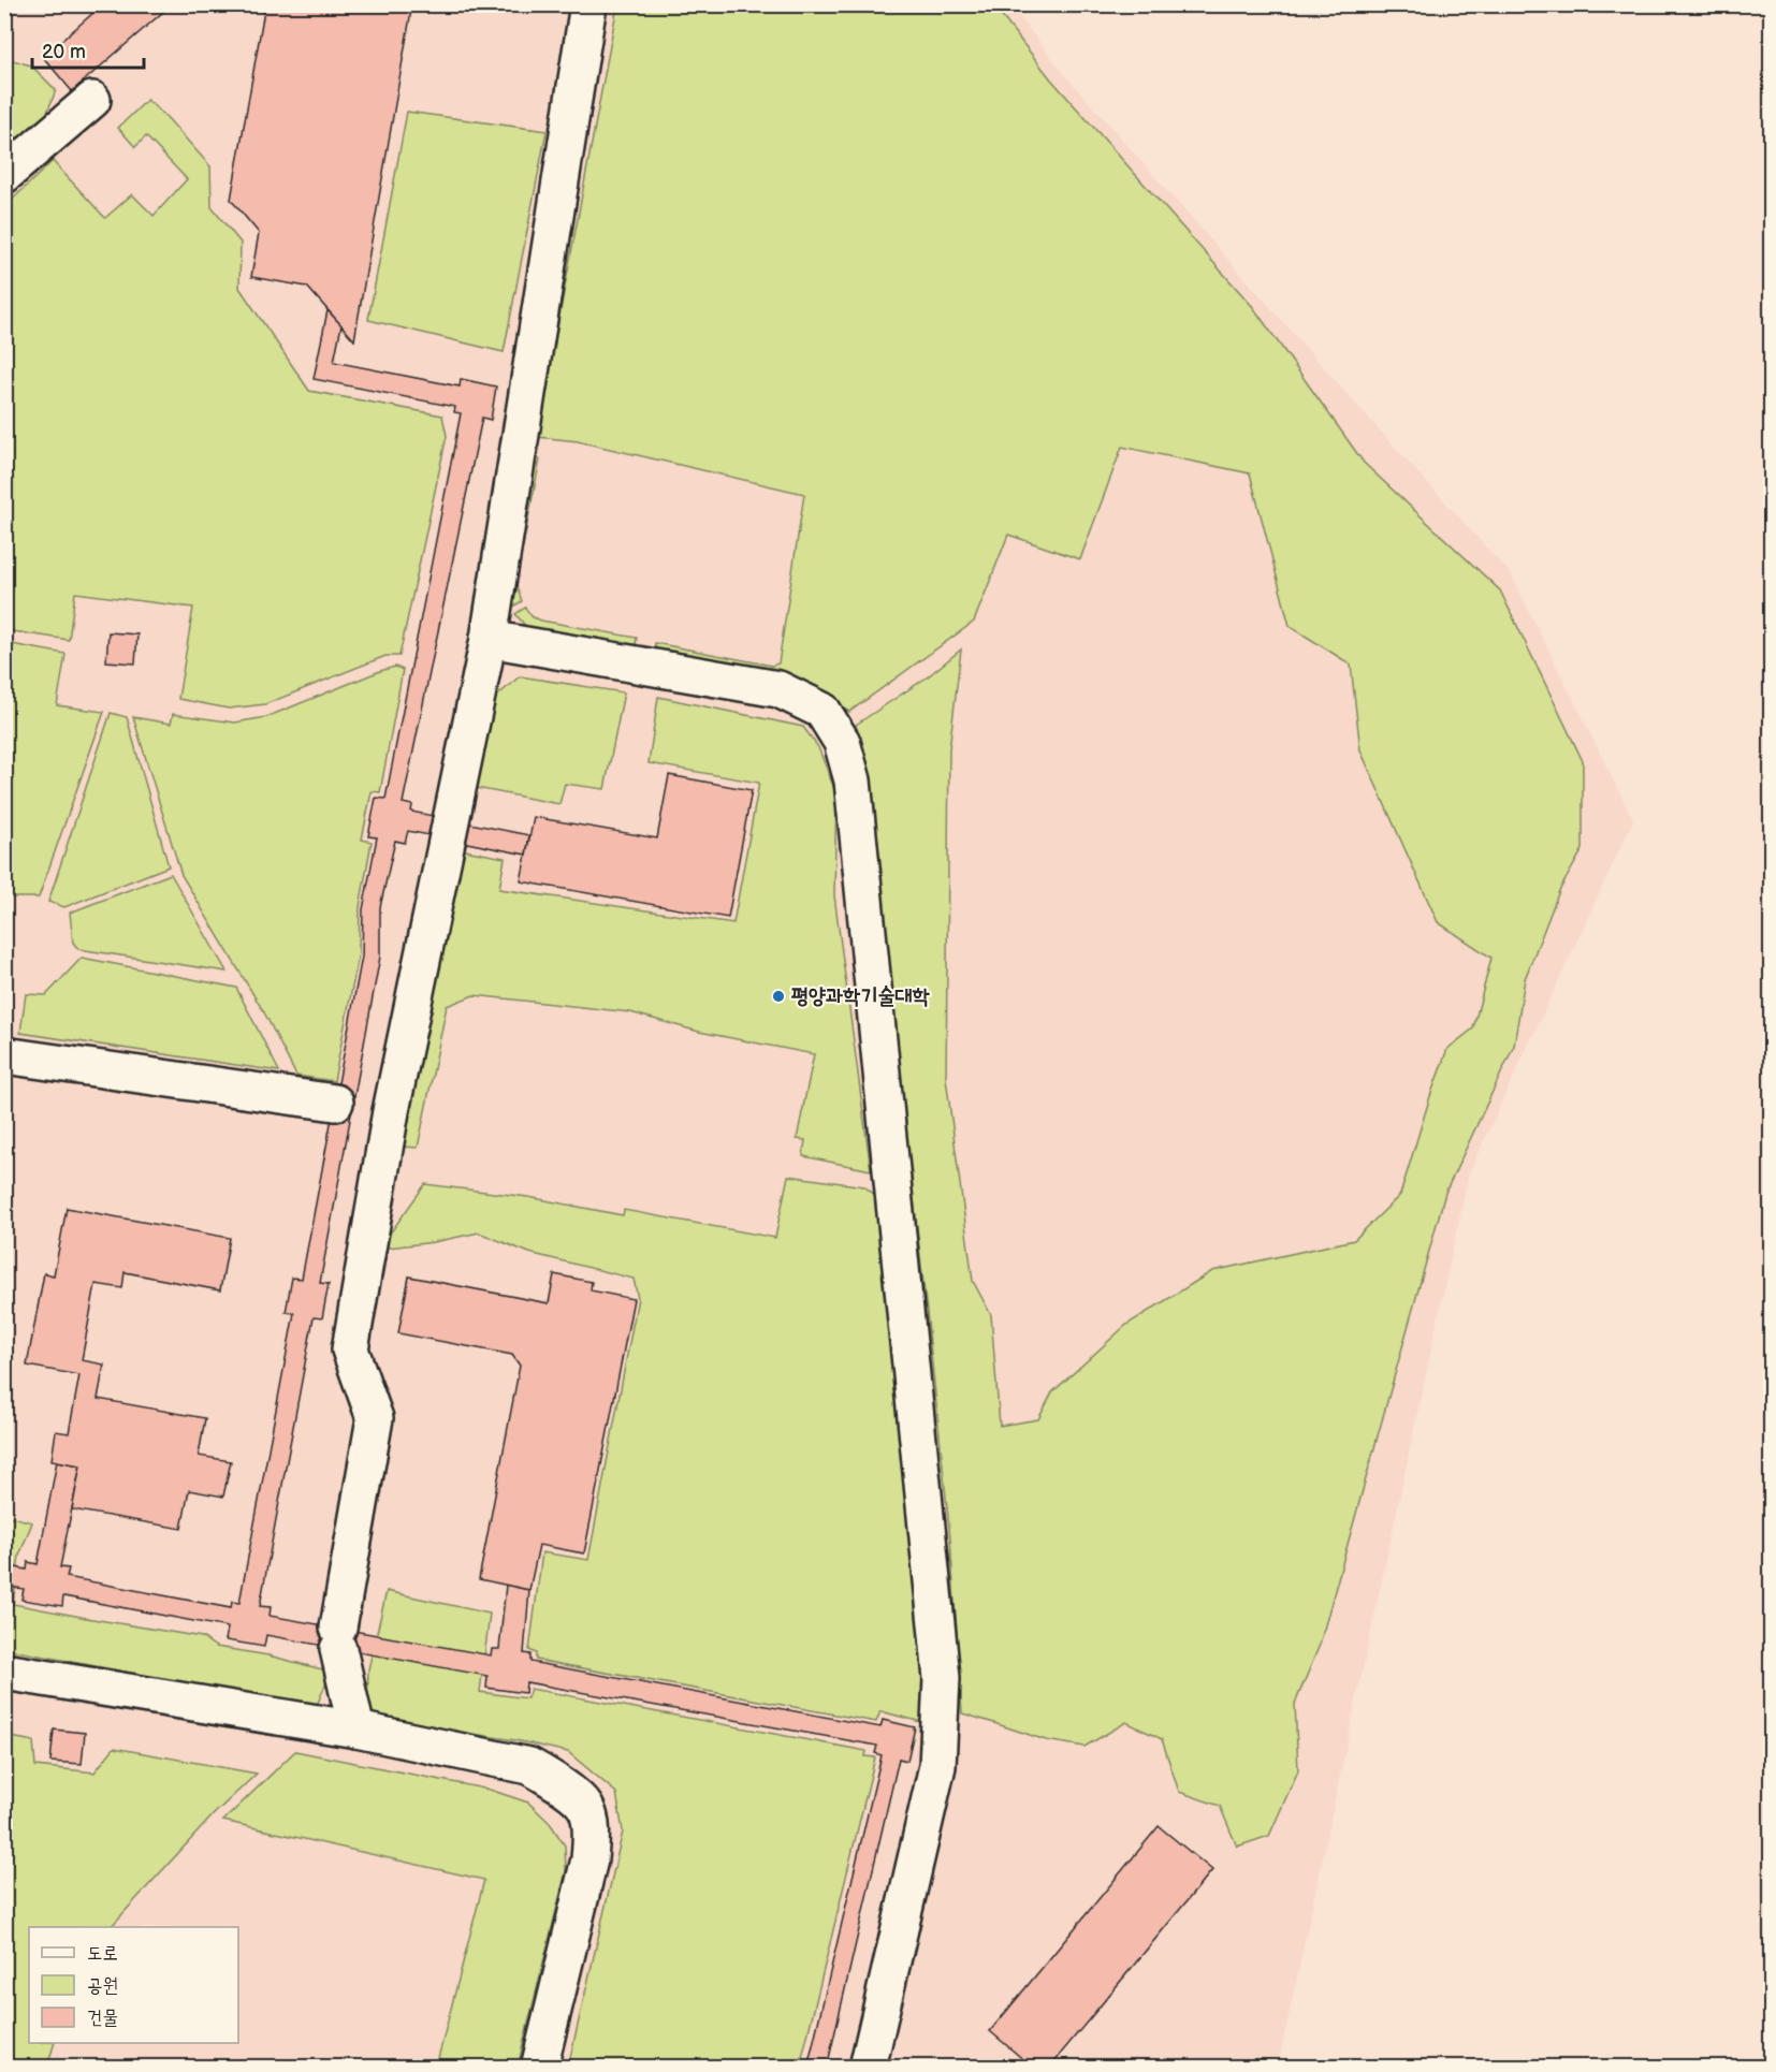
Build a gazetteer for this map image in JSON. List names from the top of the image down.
{
  "places": ["평양과학기술대학"],
  "legend": ["도로", "공원", "건물"],
  "scale_bar": "20 m"
}
